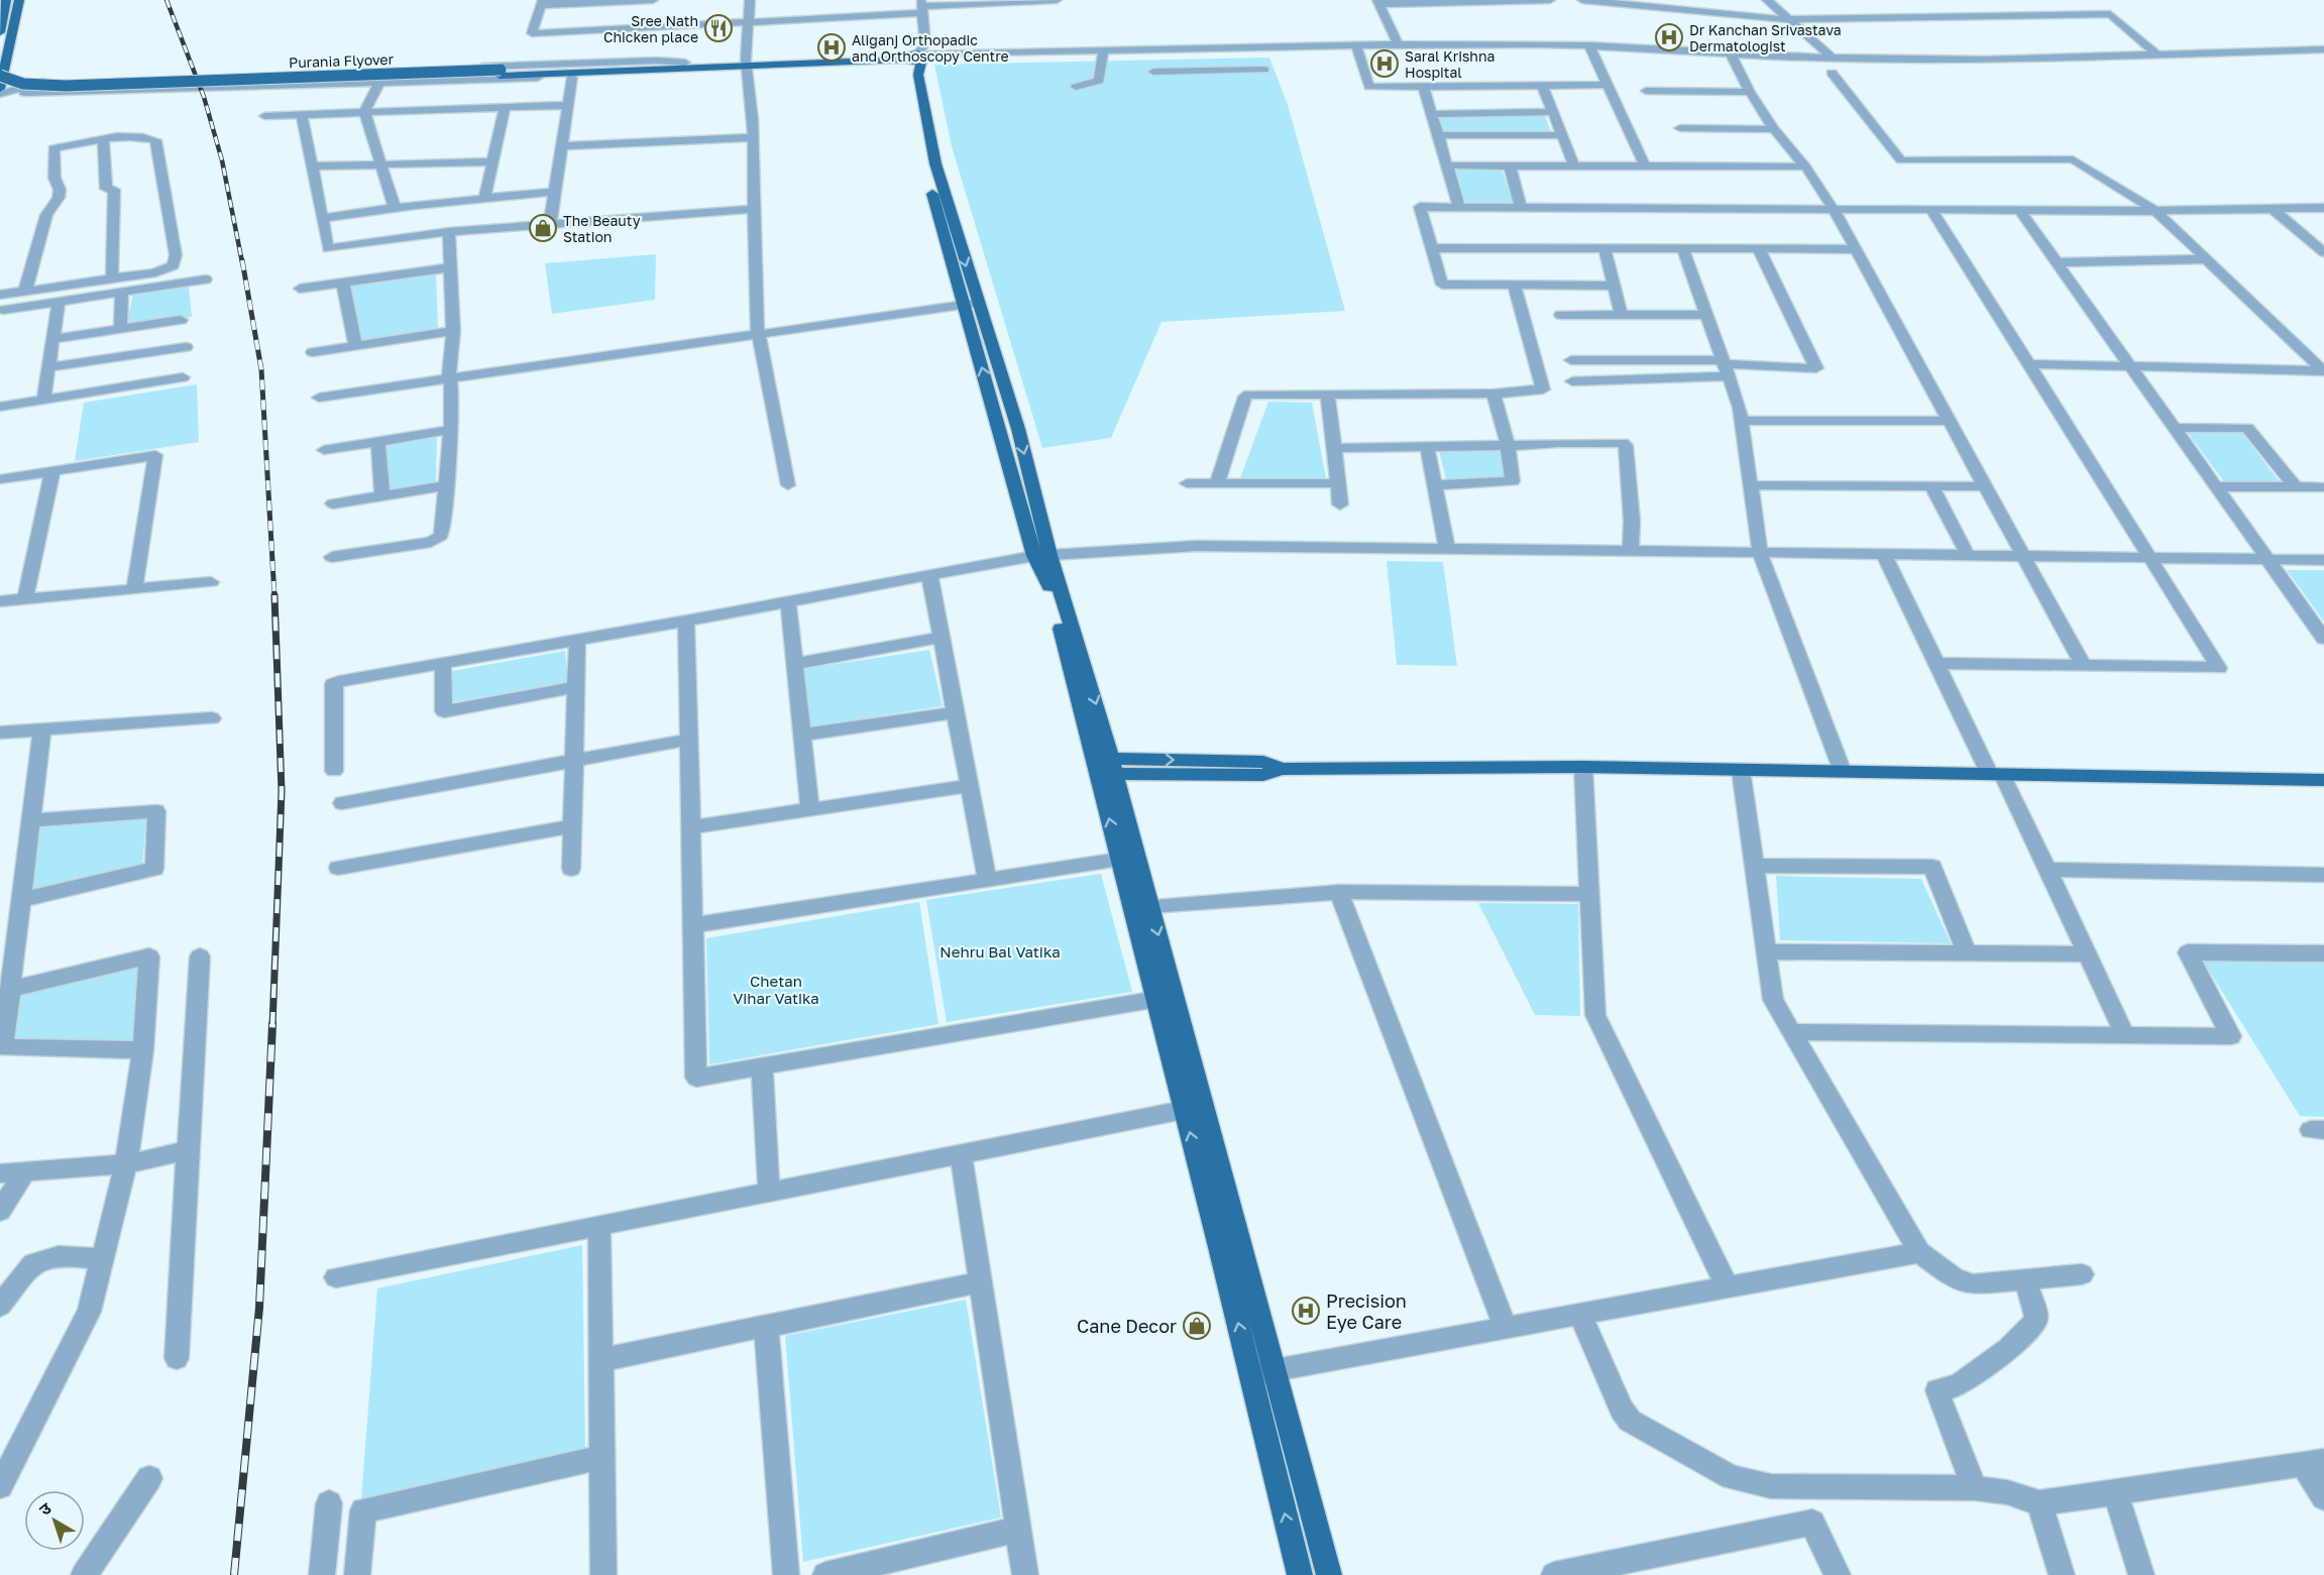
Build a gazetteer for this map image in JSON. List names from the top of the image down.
{
  "streets": {
    "main road": ["Purania Flyover"]
  },
  "parks": ["Nehru Bal Vatika", "Chetan Vihar Vatika"],
  "places": {
    "restaurant": ["Sree Nath Chicken place"],
    "hospital": [
      "Dr Kanchan Srivastava Dermatologist",
      "Aliganj Orthopadic and Orthoscopy Centre",
      "Saral Krishna Hospital",
      "Precision Eye Care"
    ],
    "shop": ["The Beauty Station", "Cane Decor"]
  },
  "north": "top left"
}
